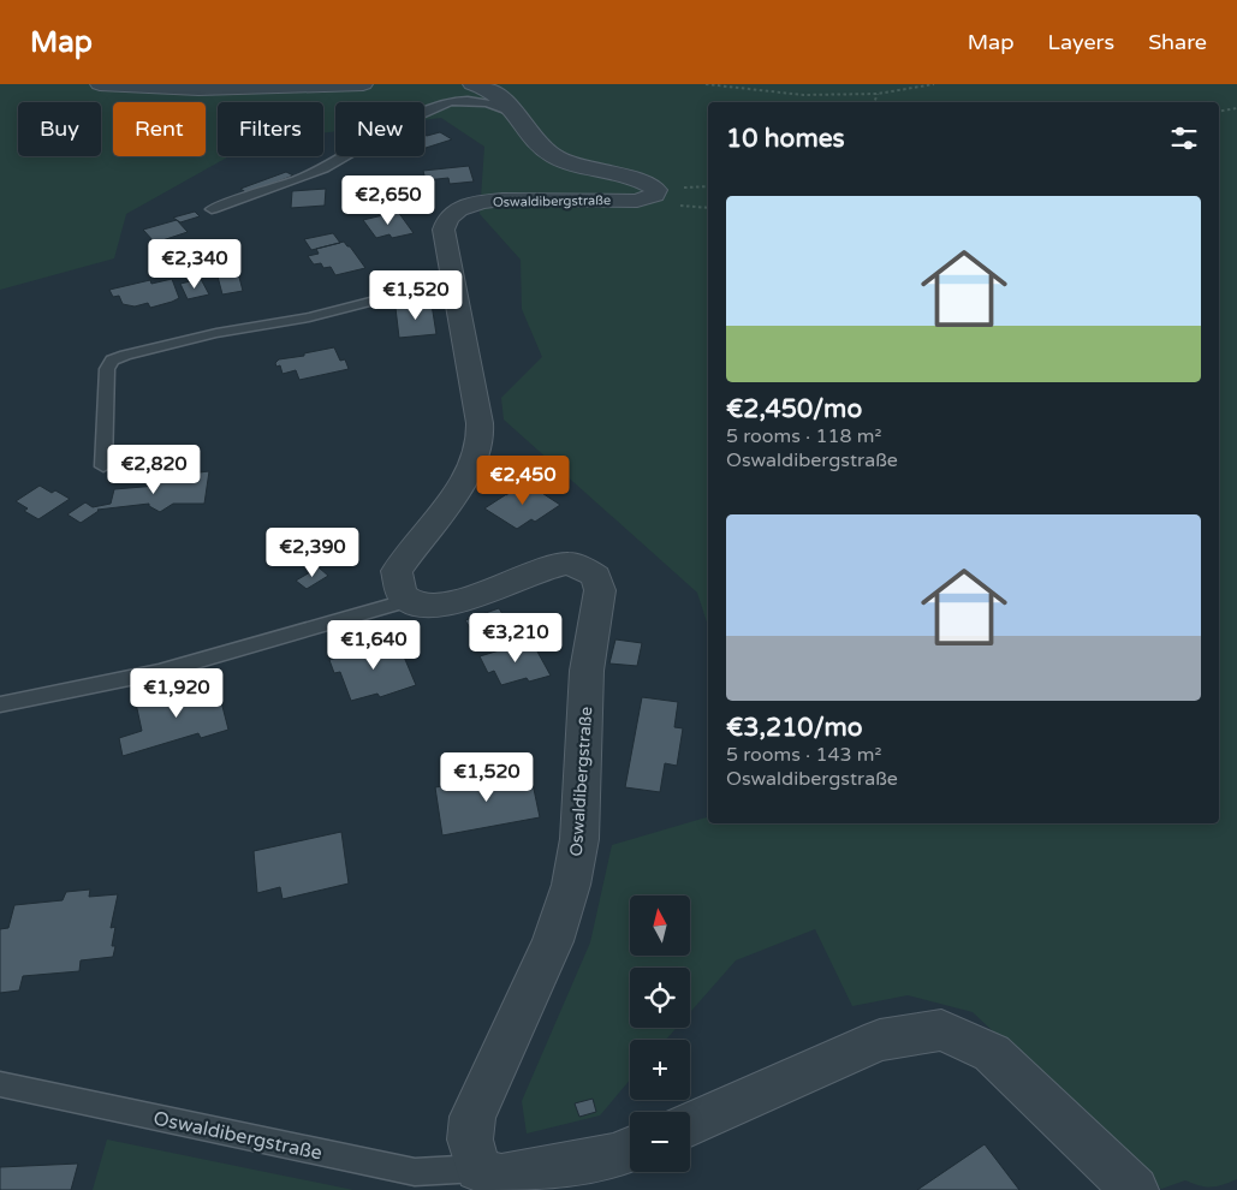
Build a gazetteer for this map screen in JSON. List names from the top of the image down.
{
  "streets": {
    "street": ["Oswaldibergstraße"]
  },
  "north": "top",
  "page": {
    "header": "Map",
    "nav": ["Map", "Layers", "Share"],
    "chip": [
      "Buy",
      "Rent",
      "Filters",
      "New"
    ],
    "heading": "10 homes",
    "list": [
      {
        "name": "€2,450/mo",
        "note": "5 rooms · 118 m² · Oswaldibergstraße"
      },
      {
        "name": "€3,210/mo",
        "note": "5 rooms · 143 m² · Oswaldibergstraße"
      }
    ],
    "price": [
      "€2,650",
      "€2,340",
      "€1,520",
      "€2,820",
      "€2,450",
      "€2,390",
      "€3,210",
      "€1,640",
      "€1,920",
      "€1,520"
    ],
    "map_buttons": ["+", "−"]
  }
}
